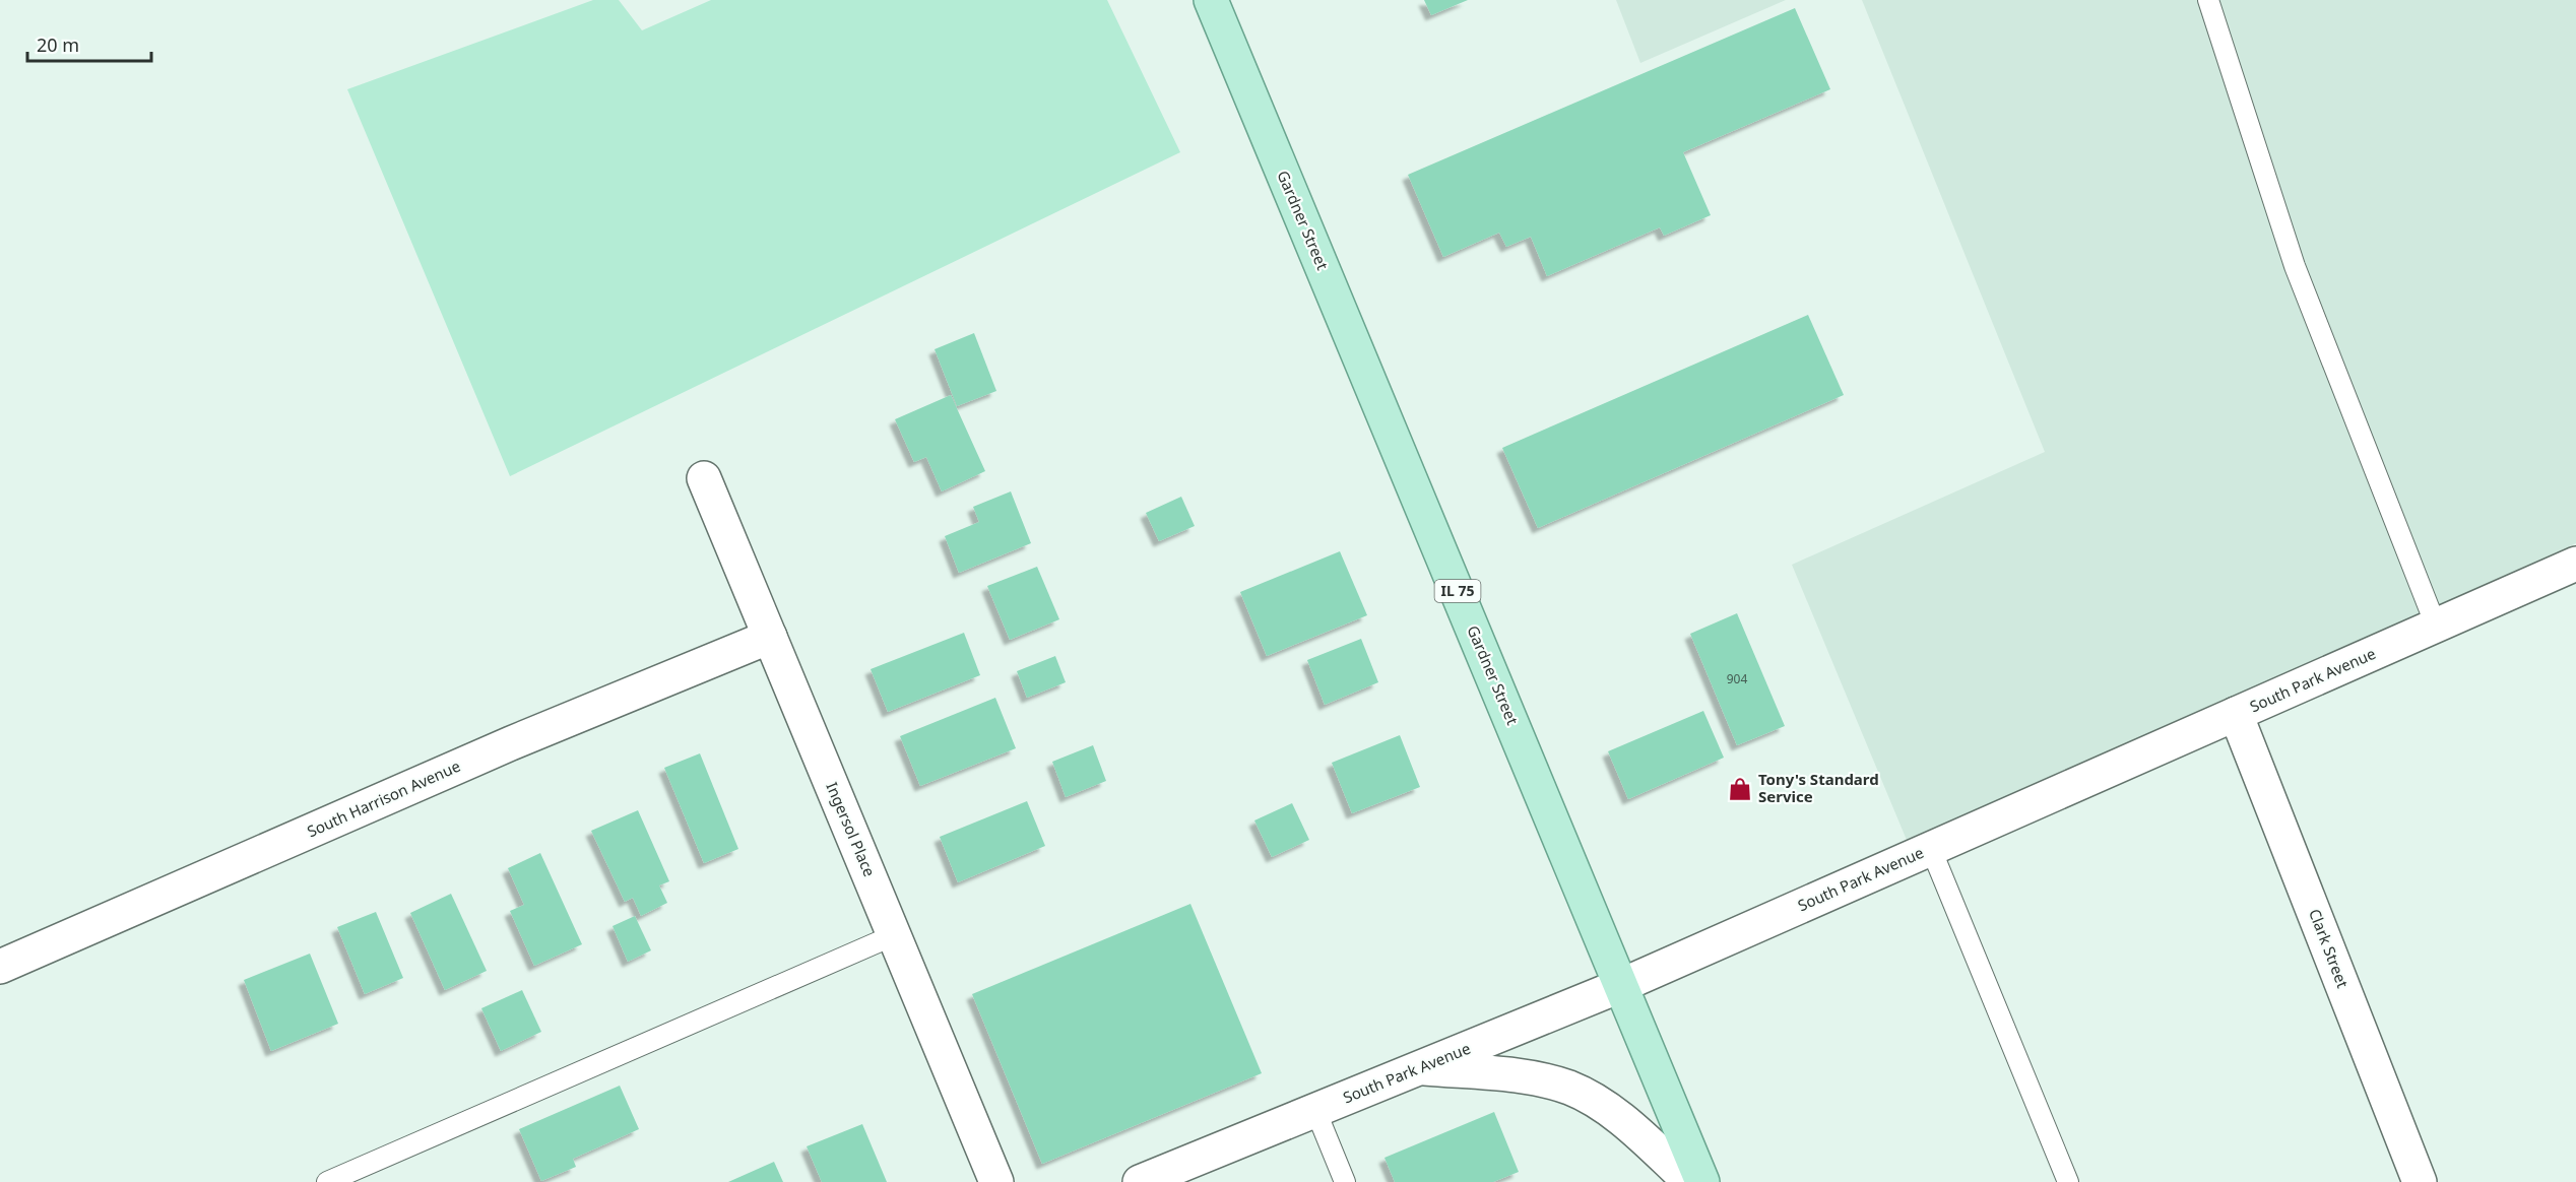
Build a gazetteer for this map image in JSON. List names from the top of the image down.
{
  "streets": {
    "main road": ["Gardner Street", "IL 75"],
    "street": [
      "South Park Avenue",
      "South Harrison Avenue",
      "Ingersol Place",
      "Clark Street"
    ]
  },
  "crossings": [
    ["Gardner Street", "South Park Avenue"],
    ["South Park Avenue", "Clark Street"],
    ["South Harrison Avenue", "Ingersol Place"]
  ],
  "places": {
    "shop": ["Tony's Standard Service"]
  },
  "house_numbers": ["904"],
  "scale_bar": "20 m"
}
